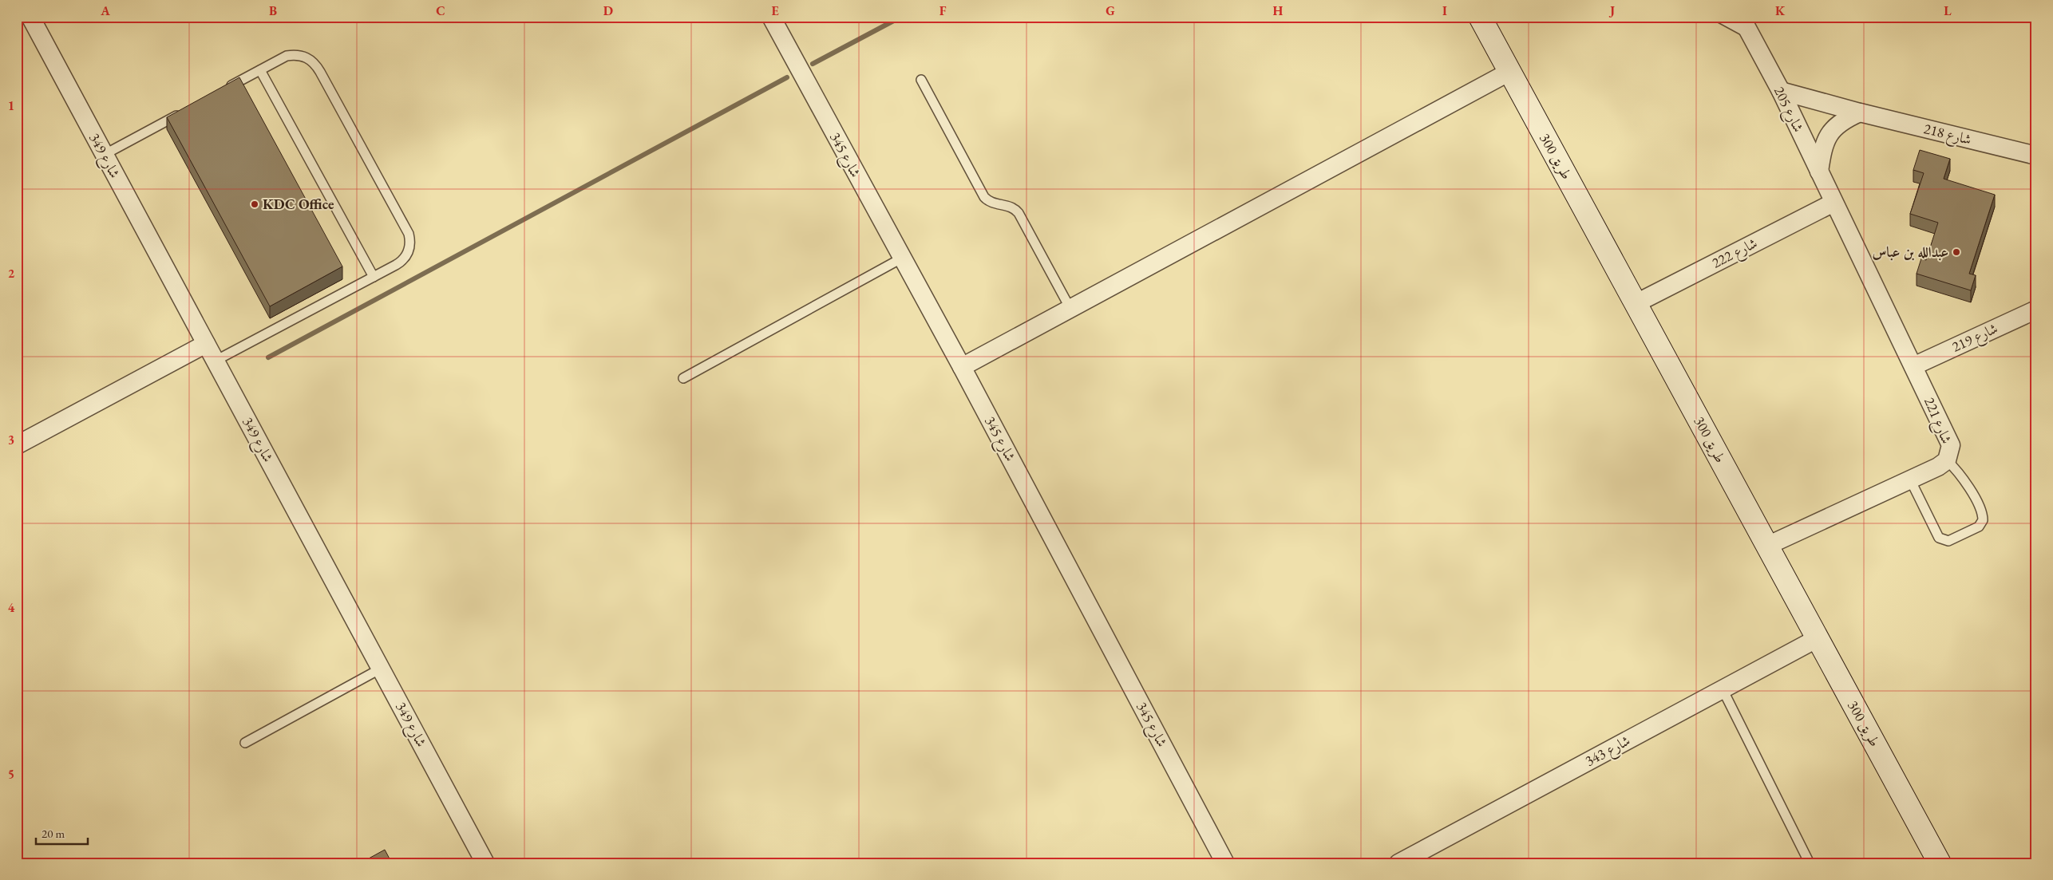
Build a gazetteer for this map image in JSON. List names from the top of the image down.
{
  "streets": {
    "main road": ["طريق 300"],
    "street": [
      "شارع 205",
      "شارع 218",
      "شارع 345",
      "شارع 349",
      "شارع 222",
      "شارع 219",
      "شارع 221",
      "شارع 343"
    ]
  },
  "crossings": [
    ["شارع 205", "شارع 218"],
    ["شارع 205", "شارع 222"],
    ["شارع 205", "شارع 221"],
    ["طريق 300", "شارع 222"],
    ["طريق 300", "شارع 221"],
    ["طريق 300", "شارع 343"],
    ["شارع 222", "شارع 221"],
    ["شارع 219", "شارع 221"]
  ],
  "places": ["KDC Office", "عبدالله بن عباس"],
  "scale_bar": "20 m",
  "grid": {
    "columns": [
      "A",
      "B",
      "C",
      "D",
      "E",
      "F",
      "G",
      "H",
      "I",
      "J",
      "K",
      "L"
    ],
    "rows": [
      "1",
      "2",
      "3",
      "4",
      "5"
    ]
  }
}
